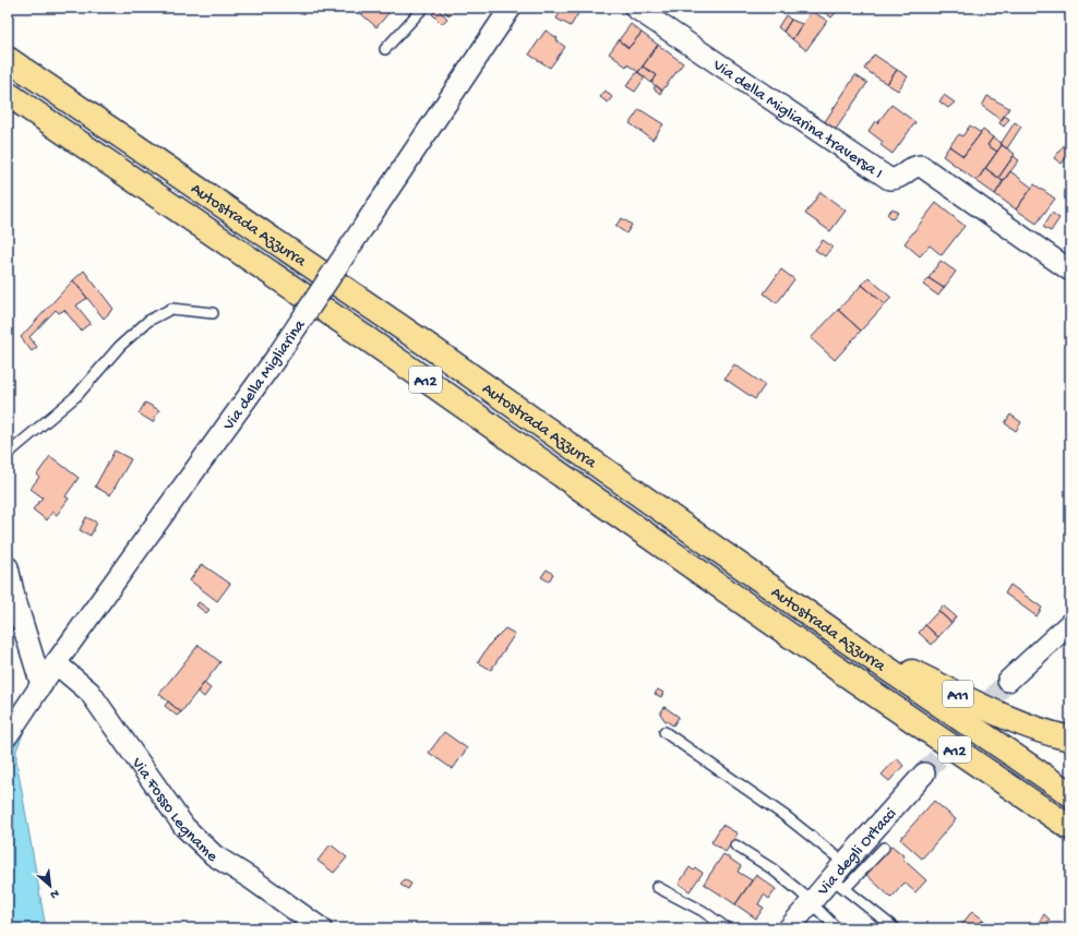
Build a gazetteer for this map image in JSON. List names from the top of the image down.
{
  "streets": {
    "highway": ["Autostrada Azzurra", "A12", "A11"],
    "street": [
      "Via della Migliarina traversa I",
      "Via della Migliarina",
      "Via Fosso Legname",
      "Via degli Ortacci"
    ]
  },
  "crossings": [
    ["Autostrada Azzurra", "A11"],
    ["Via della Migliarina", "Via Fosso Legname"]
  ],
  "north": "bottom right"
}
